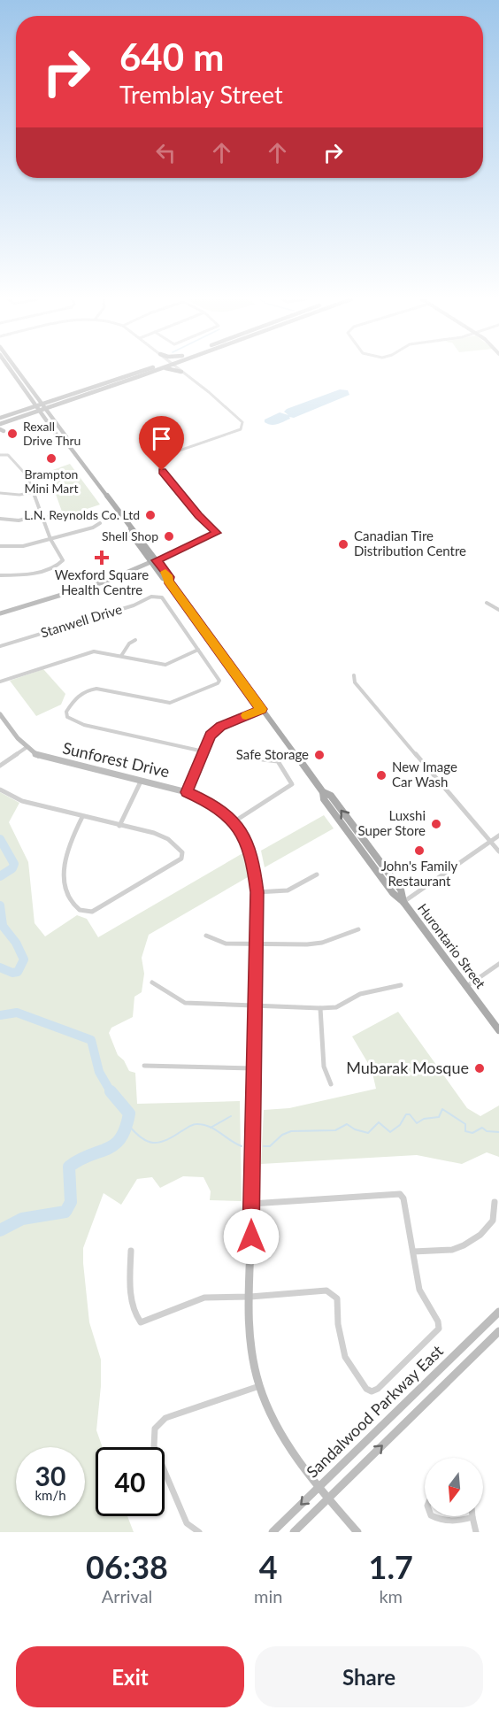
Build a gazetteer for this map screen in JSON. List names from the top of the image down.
{
  "streets": {
    "main road": ["Hurontario Street"],
    "street": ["Stanwell Drive", "Sunforest Drive", "Sandalwood Parkway East"]
  },
  "crossings": [
    ["Sunforest Drive", "Sandalwood Parkway East"]
  ],
  "places": {
    "other": [
      "Rexall Drive Thru",
      "Brampton Mini Mart",
      "L.N. Reynolds Co. Ltd",
      "Shell Shop",
      "Canadian Tire Distribution Centre",
      "Safe Storage",
      "New Image Car Wash",
      "Luxshi Super Store",
      "John's Family Restaurant",
      "Mubarak Mosque"
    ],
    "health": ["Wexford Square Health Centre"]
  },
  "north": "bottom",
  "page": {
    "turn": ["640 m", "Tremblay Street"],
    "speed": "30 km/h",
    "limit": "40",
    "eta": [
      "06:38",
      "Arrival",
      "4",
      "min",
      "1.7",
      "km"
    ],
    "buttons": ["Exit", "Share"]
  }
}
